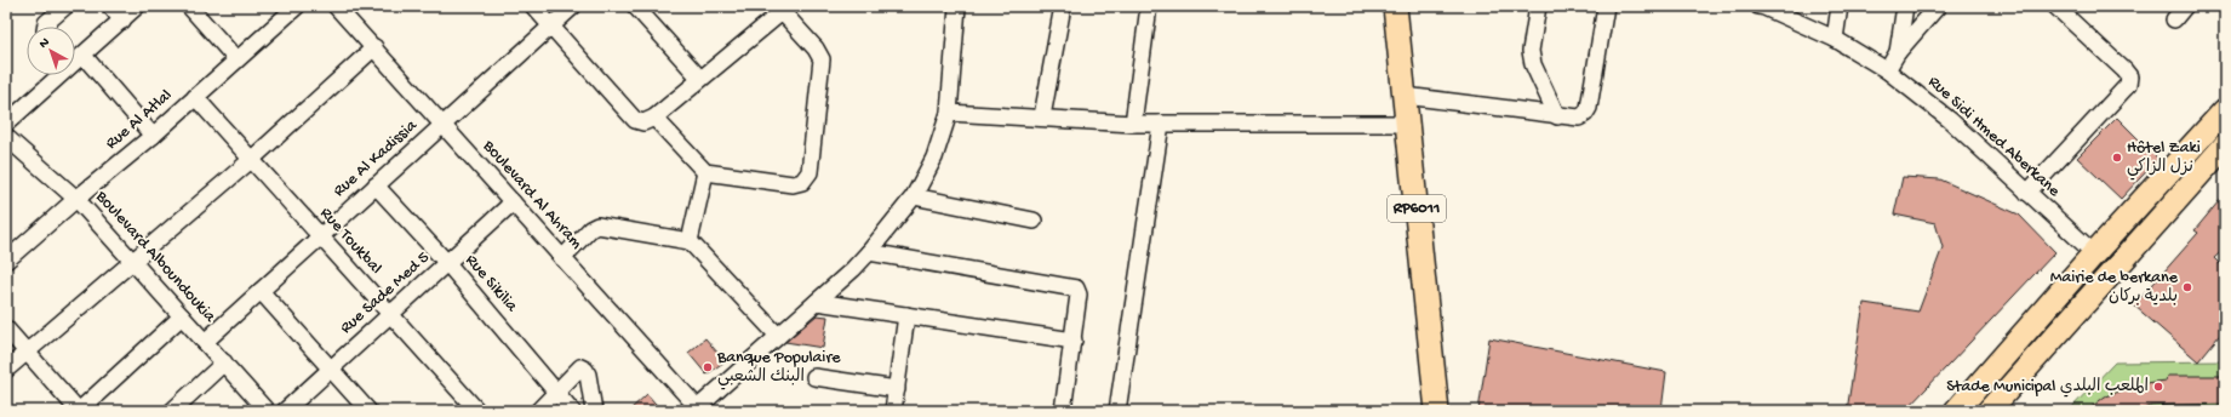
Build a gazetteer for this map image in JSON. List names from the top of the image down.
{
  "streets": {
    "highway": ["RP6011"],
    "street": [
      "Rue Al Atlal",
      "Rue Sidi Hmed Aberkane",
      "Rue Al Kadissia",
      "Boulevard Al Ahram",
      "Rue Toukbal",
      "Boulevard Alboundoukia",
      "Rue Sikilia",
      "Rue Sade Med 5"
    ]
  },
  "crossings": [
    ["Rue Al Atlal", "Rue Toukbal"],
    ["Rue Al Atlal", "Boulevard Alboundoukia"],
    ["Rue Al Kadissia", "Boulevard Al Ahram"],
    ["Rue Al Kadissia", "Rue Toukbal"],
    ["Rue Al Kadissia", "Boulevard Alboundoukia"],
    ["Rue Al Kadissia", "Rue Sikilia"],
    ["Boulevard Al Ahram", "Rue Sade Med 5"],
    ["Rue Toukbal", "Rue Sade Med 5"],
    ["Rue Sikilia", "Rue Sade Med 5"]
  ],
  "places": [
    "Hôtel Zaki نزل الزاكي",
    "Mairie de berkane بلدية بركان",
    "Banque Populaire البنك الشعبي",
    "Stade Municipal الملعب البلدي"
  ],
  "north": "top left"
}
